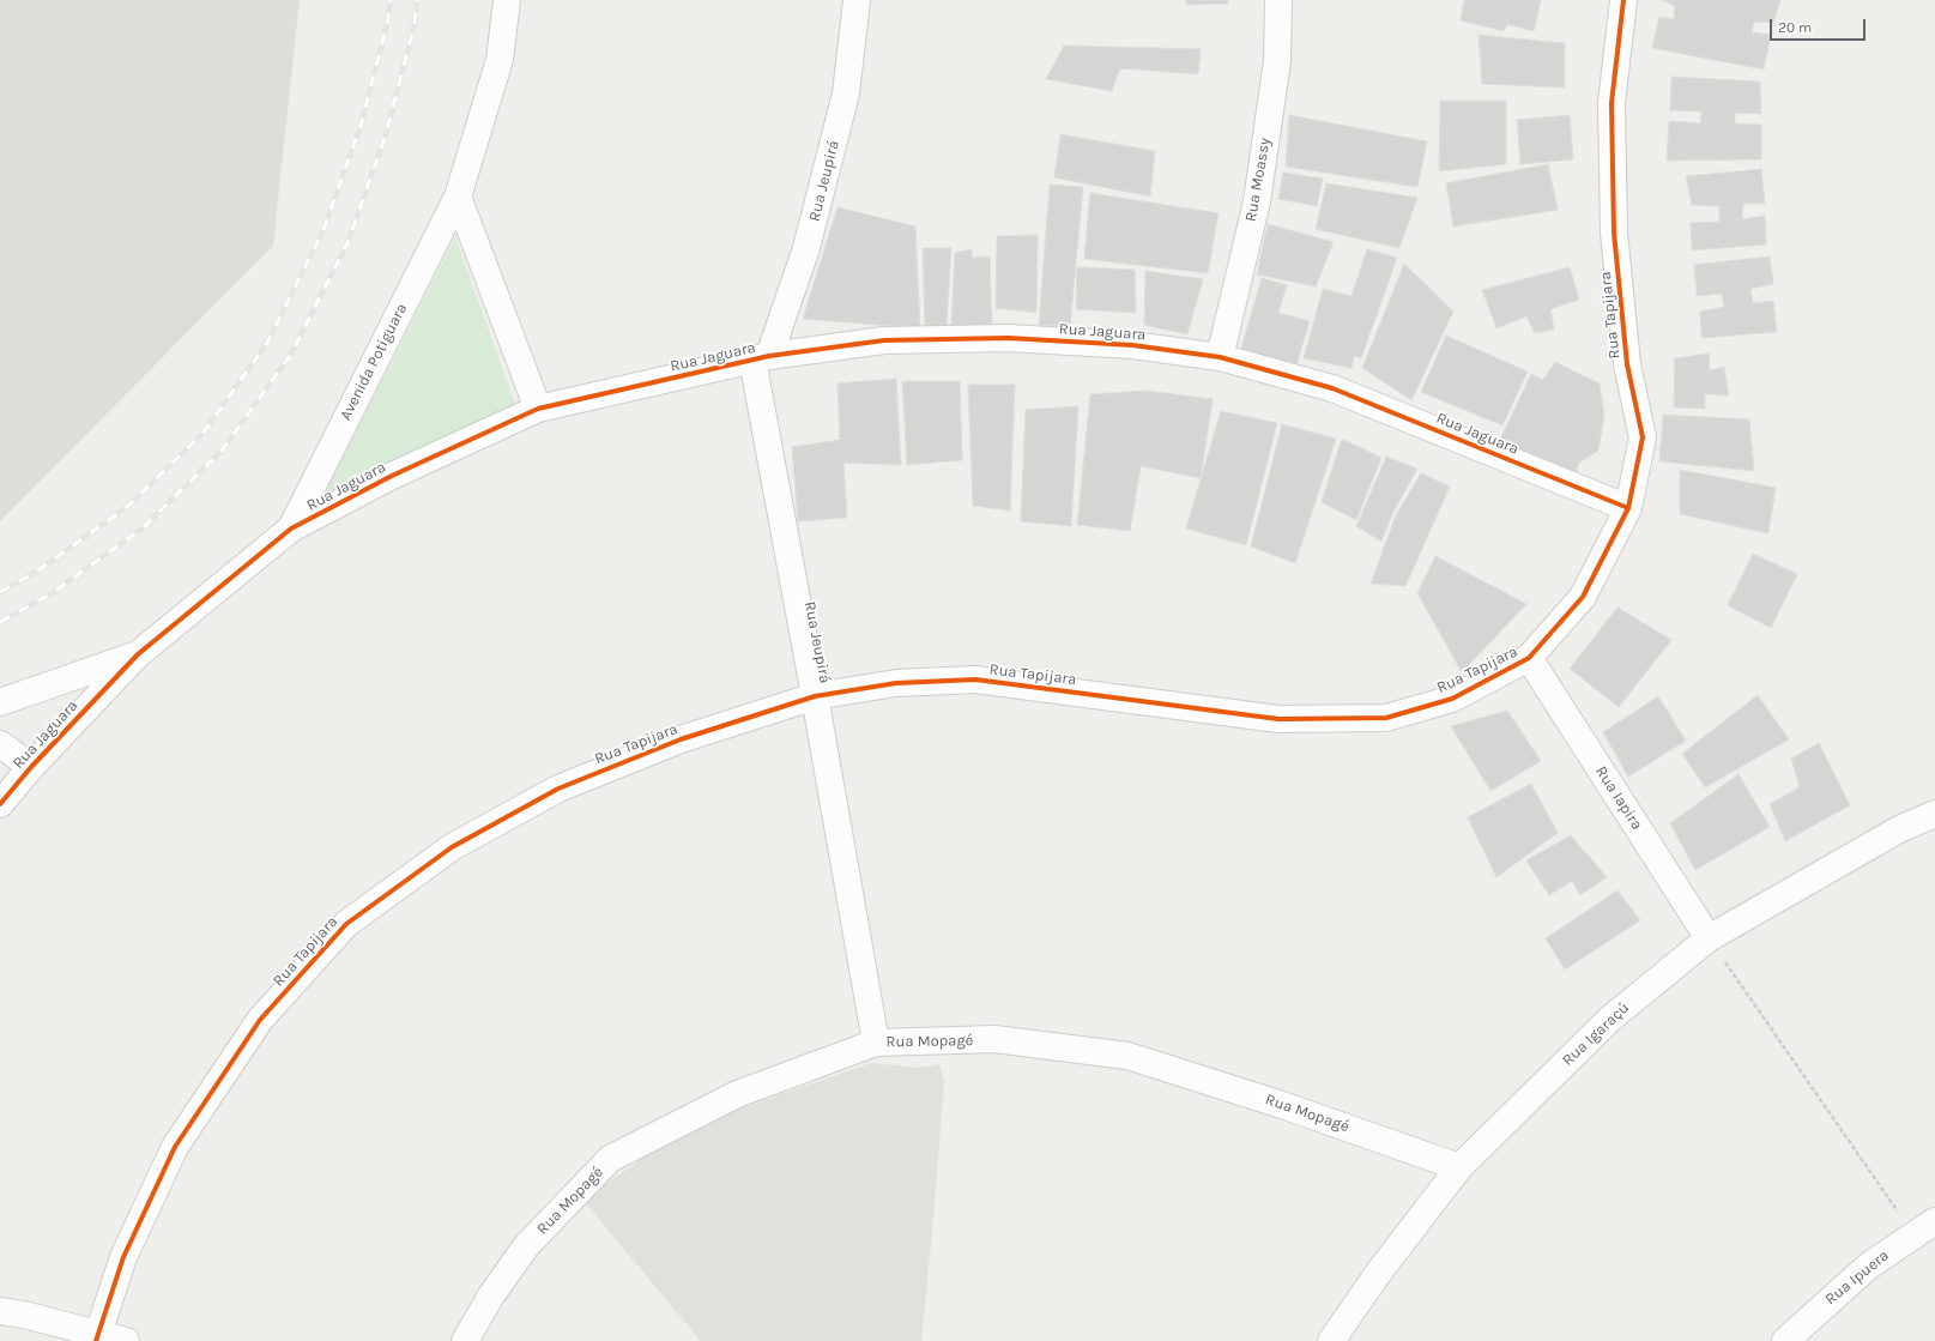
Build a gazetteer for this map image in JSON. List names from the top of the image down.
{
  "streets": {
    "street": [
      "Rua Moassy",
      "Rua Jeupirá",
      "Rua Tapijara",
      "Rua Jaguara",
      "Avenida Potiguara",
      "Rua Iapira",
      "Rua Igaraçú",
      "Rua Mopagé",
      "Rua Ipuera"
    ]
  },
  "crossings": [
    ["Rua Moassy", "Rua Jaguara"],
    ["Rua Jeupirá", "Rua Tapijara"],
    ["Rua Jeupirá", "Rua Jaguara"],
    ["Rua Jeupirá", "Rua Mopagé"],
    ["Rua Tapijara", "Rua Jaguara"],
    ["Rua Tapijara", "Rua Iapira"],
    ["Rua Jaguara", "Avenida Potiguara"],
    ["Rua Iapira", "Rua Igaraçú"],
    ["Rua Igaraçú", "Rua Mopagé"]
  ],
  "scale_bar": "20 m"
}
